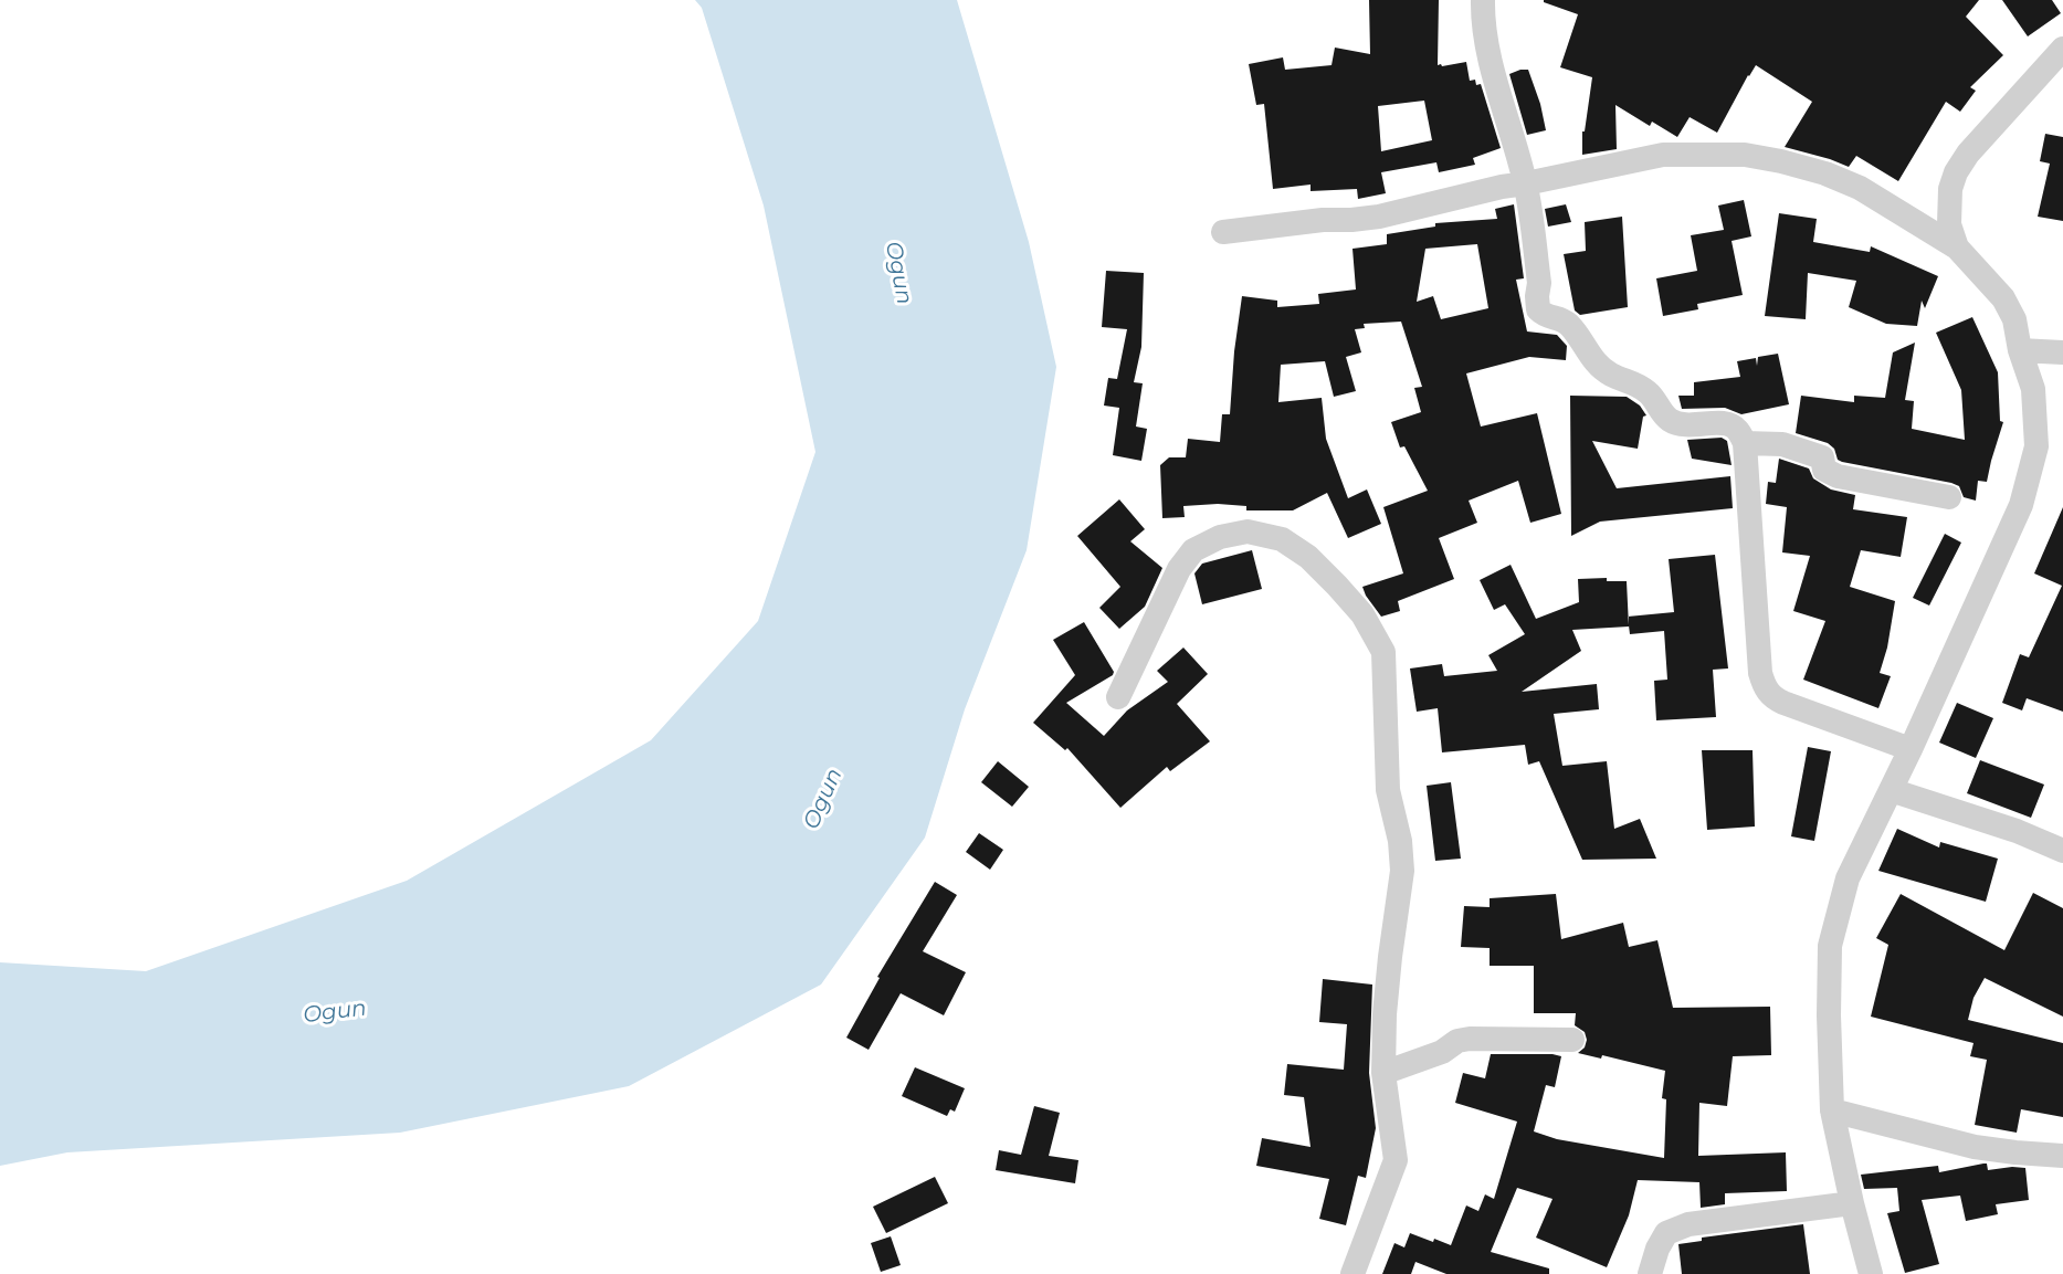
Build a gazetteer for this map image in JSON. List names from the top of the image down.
{
  "water": ["Ogun"]
}
